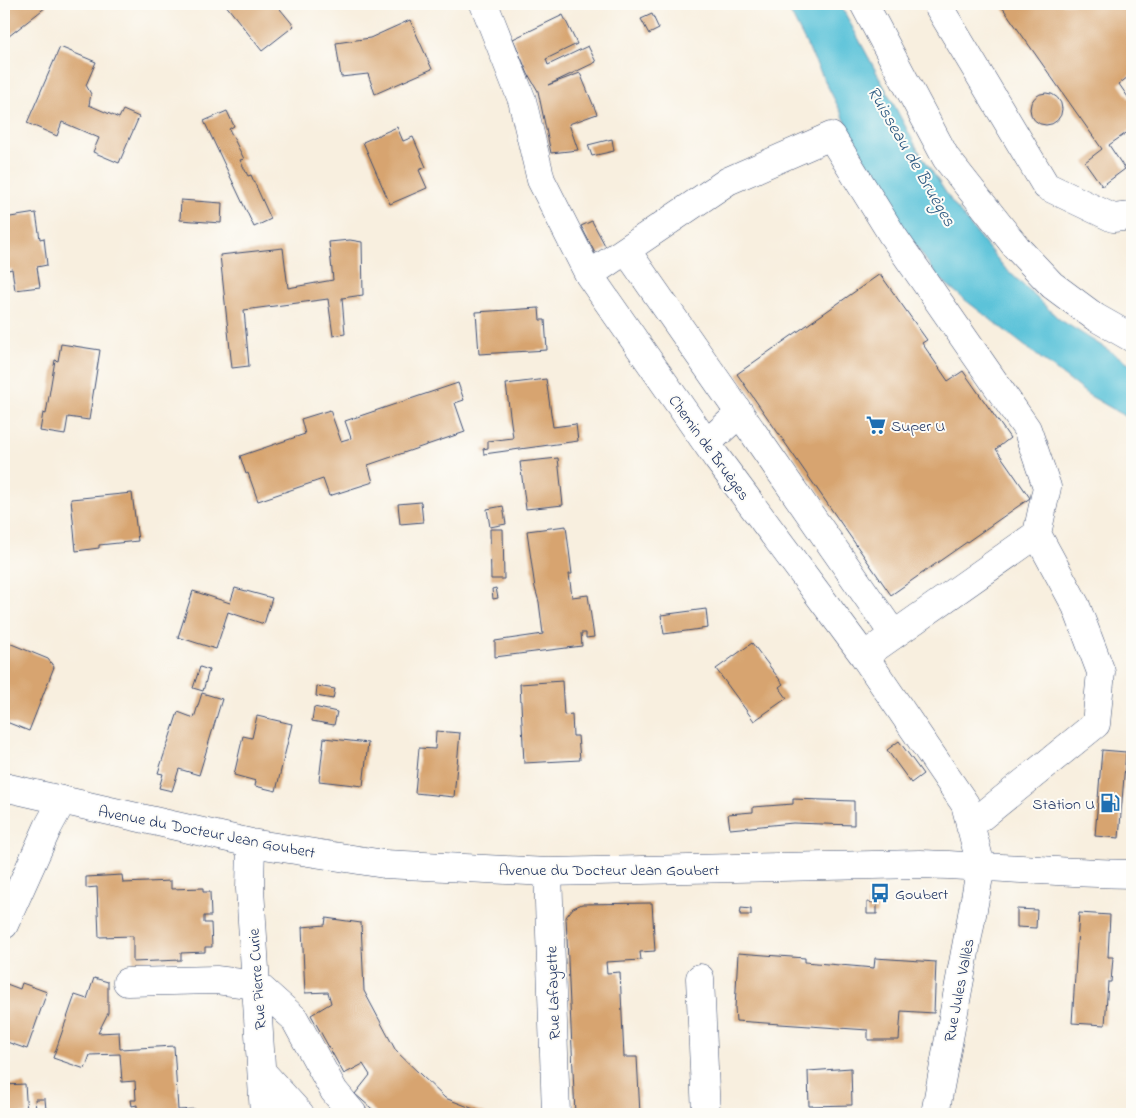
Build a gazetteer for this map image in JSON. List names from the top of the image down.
{
  "streets": {
    "street": [
      "Chemin de Bruèges",
      "Avenue du Docteur Jean Goubert",
      "Rue Pierre Curie",
      "Rue Jules Vallès",
      "Rue Lafayette"
    ]
  },
  "crossings": [
    ["Chemin de Bruèges", "Avenue du Docteur Jean Goubert"],
    ["Chemin de Bruèges", "Rue Jules Vallès"],
    ["Avenue du Docteur Jean Goubert", "Rue Pierre Curie"],
    ["Avenue du Docteur Jean Goubert", "Rue Jules Vallès"],
    ["Avenue du Docteur Jean Goubert", "Rue Lafayette"]
  ],
  "water": ["Ruisseau de Bruèges"],
  "places": {
    "supermarket": ["Super U"],
    "fuel station": ["Station U"],
    "bus stop": ["Goubert"]
  }
}
